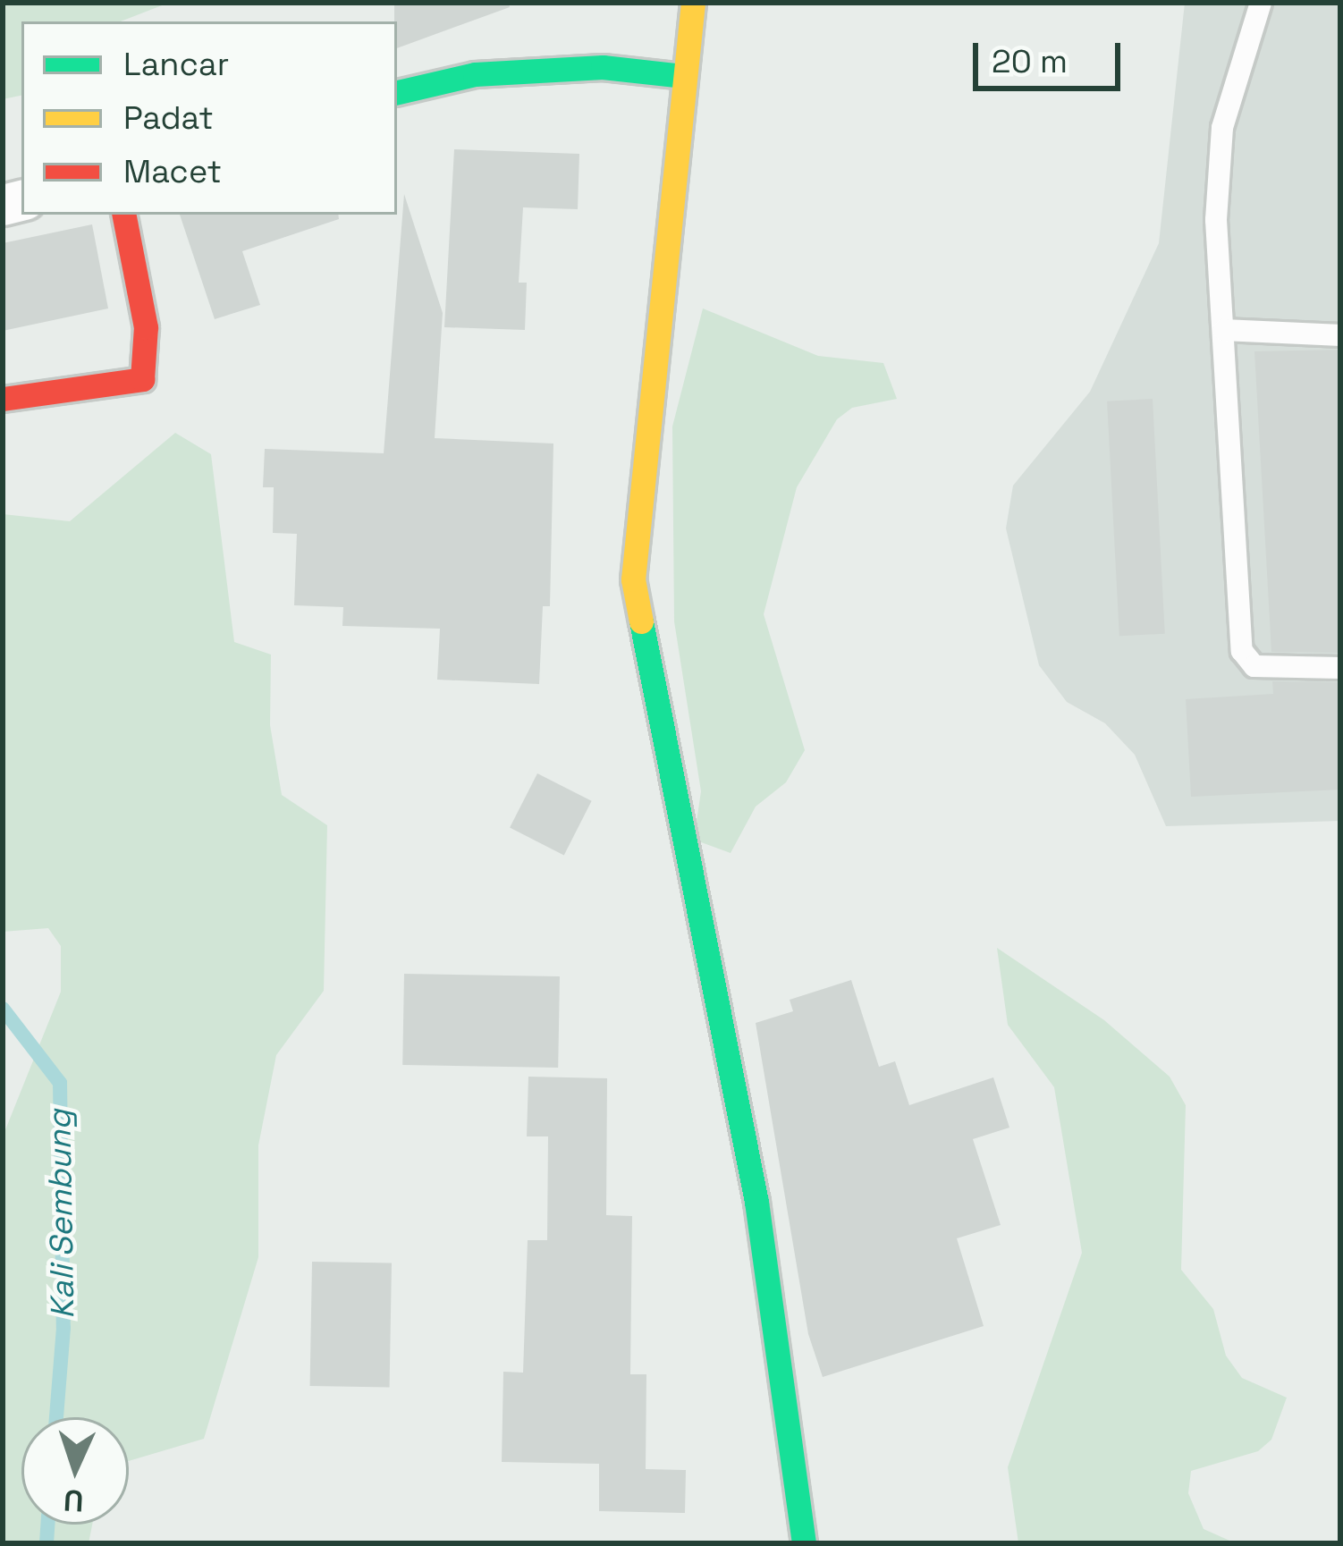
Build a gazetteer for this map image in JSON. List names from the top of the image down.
{
  "water": ["Kali Sembung"],
  "legend": ["Lancar", "Padat", "Macet"],
  "scale_bar": "20 m",
  "north": "bottom"
}
